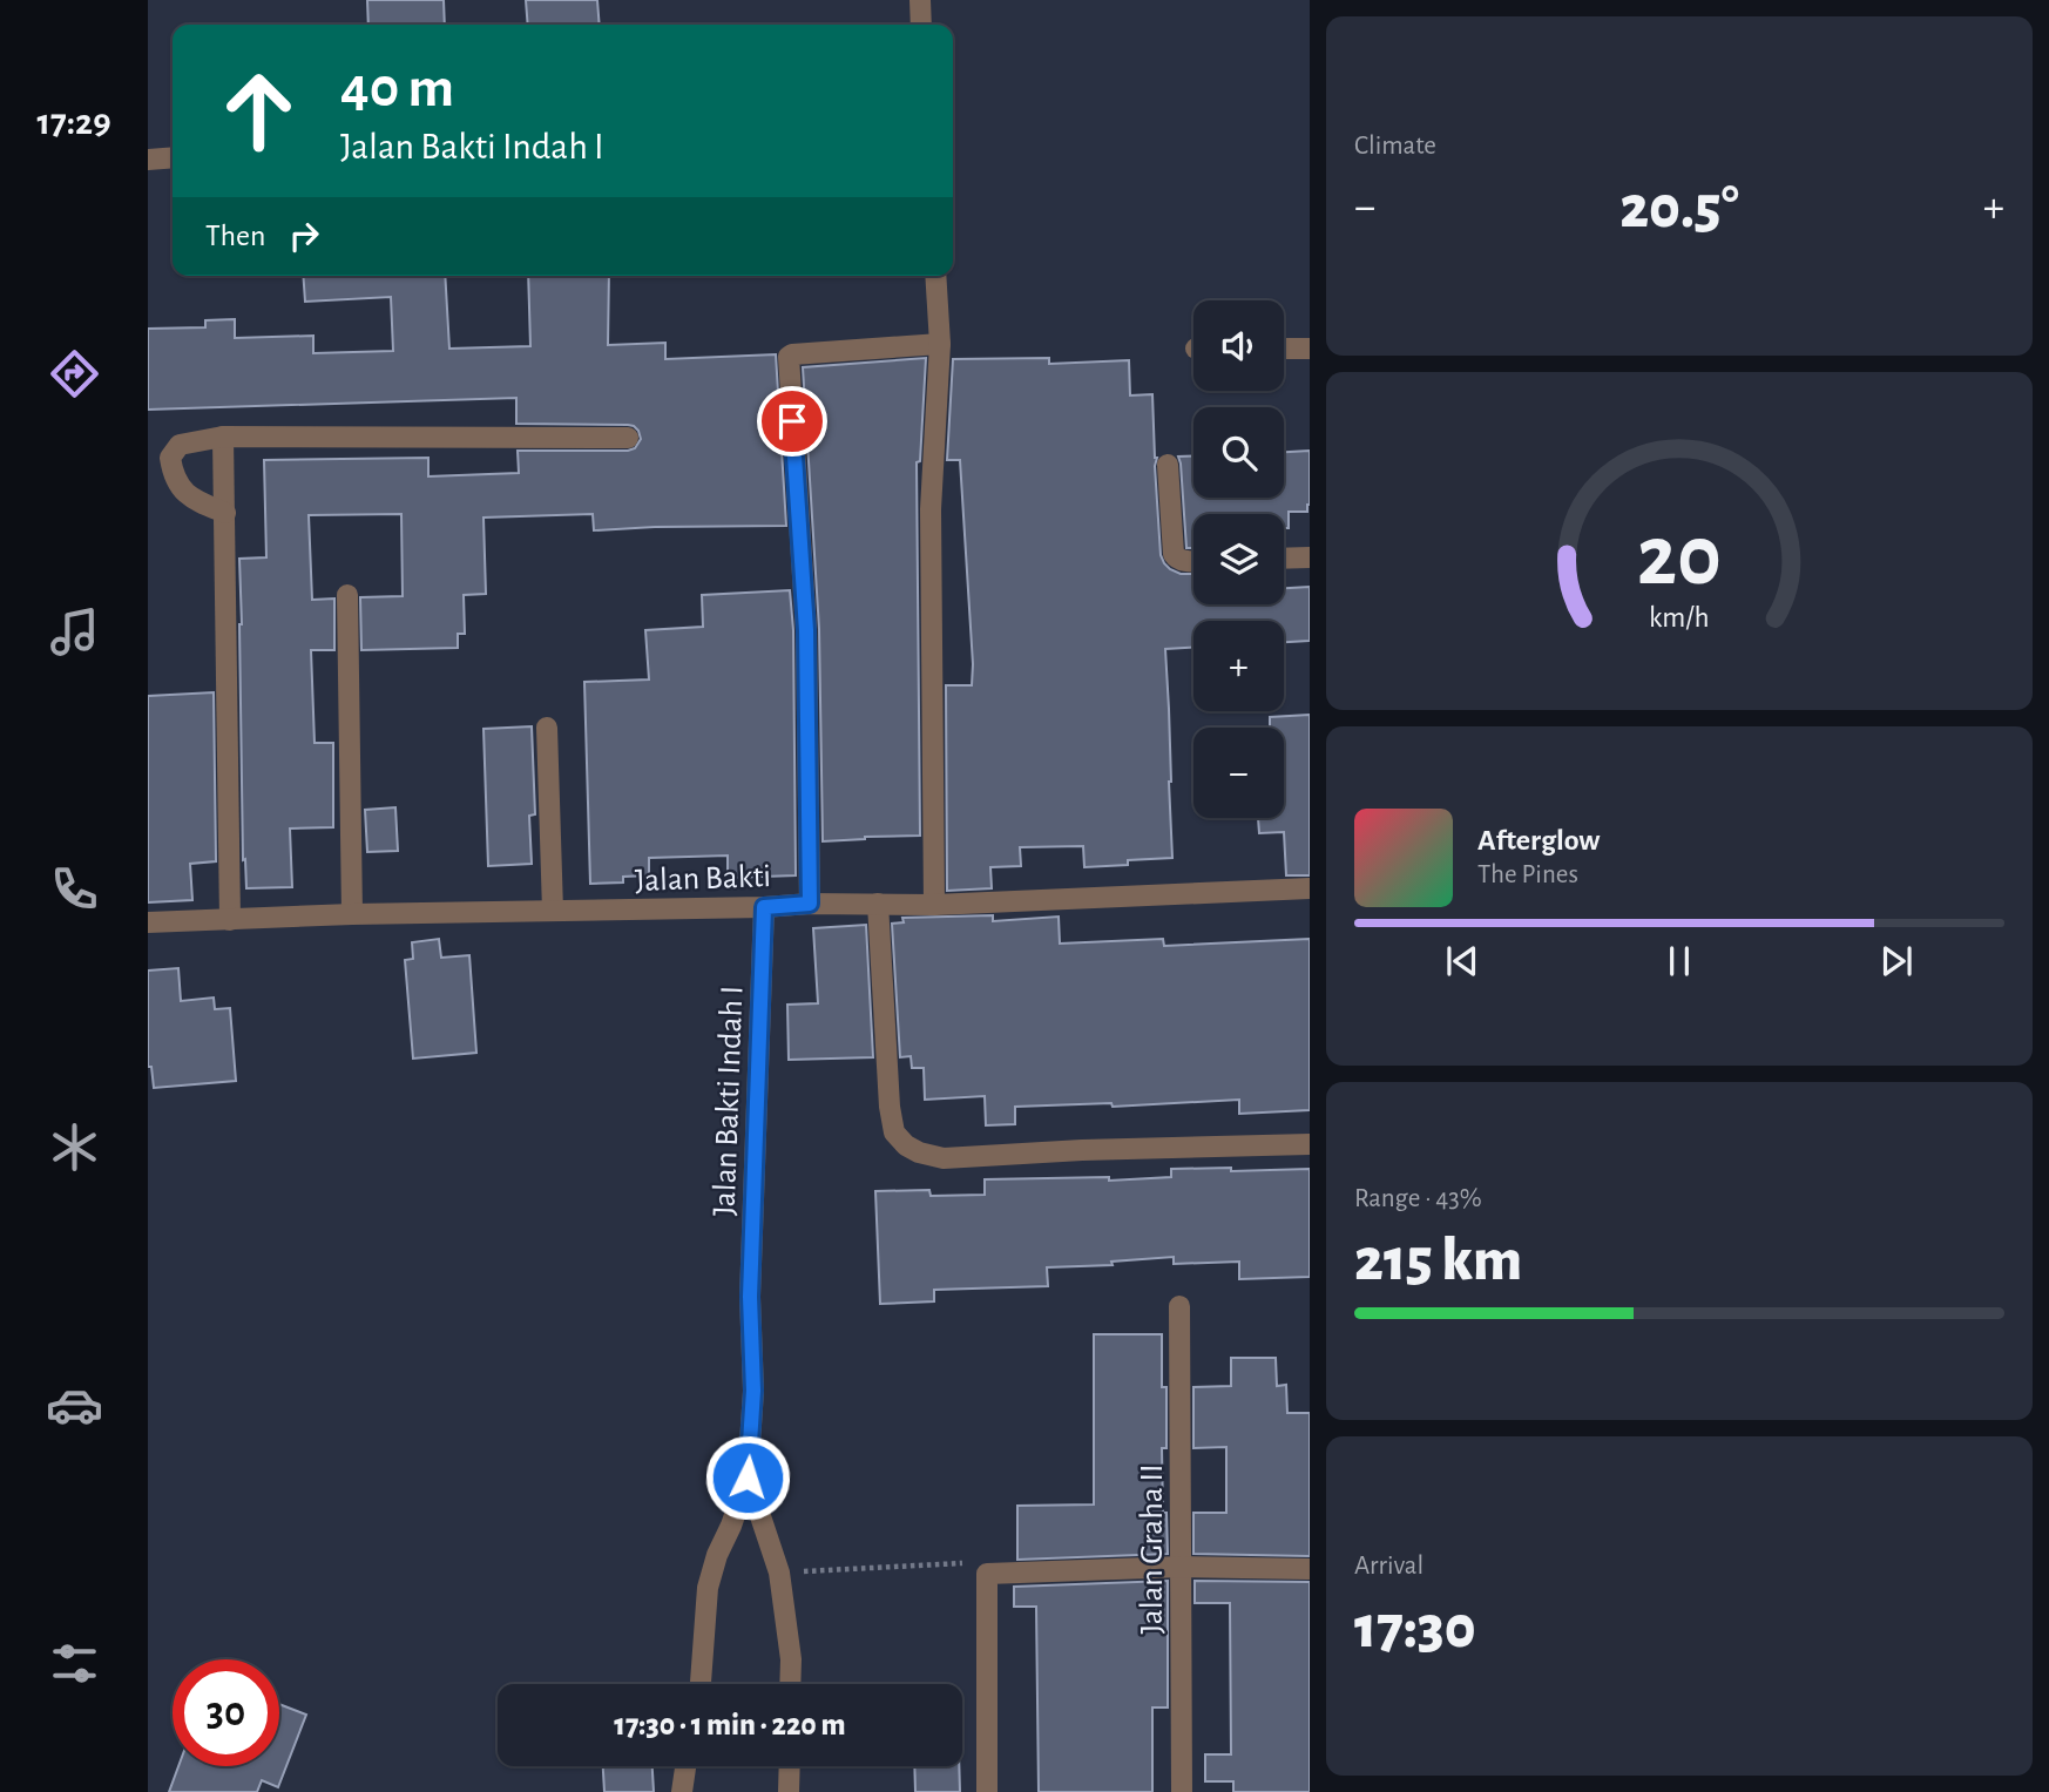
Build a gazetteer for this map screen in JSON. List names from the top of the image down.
{
  "streets": {
    "street": ["Jalan Bakti", "Jalan Bakti Indah I", "Jalan Graha II"]
  },
  "crossings": [
    ["Jalan Bakti", "Jalan Bakti Indah I"]
  ],
  "page": {
    "tabs": "17:29",
    "tile": [
      "Climate",
      ["Range · 43%", "215 km"],
      ["Arrival", "17:30"]
    ],
    "turn": ["40 m", "Jalan Bakti Indah I"],
    "heat": ["−", "20.5°", "+"],
    "then": "Then",
    "map_buttons": ["+", "−"],
    "song": ["Afterglow", "The Pines"],
    "limit": "30",
    "trip": "17:30 · 1 min · 220 m",
    "gauge": ["20", "km/h"]
  }
}
